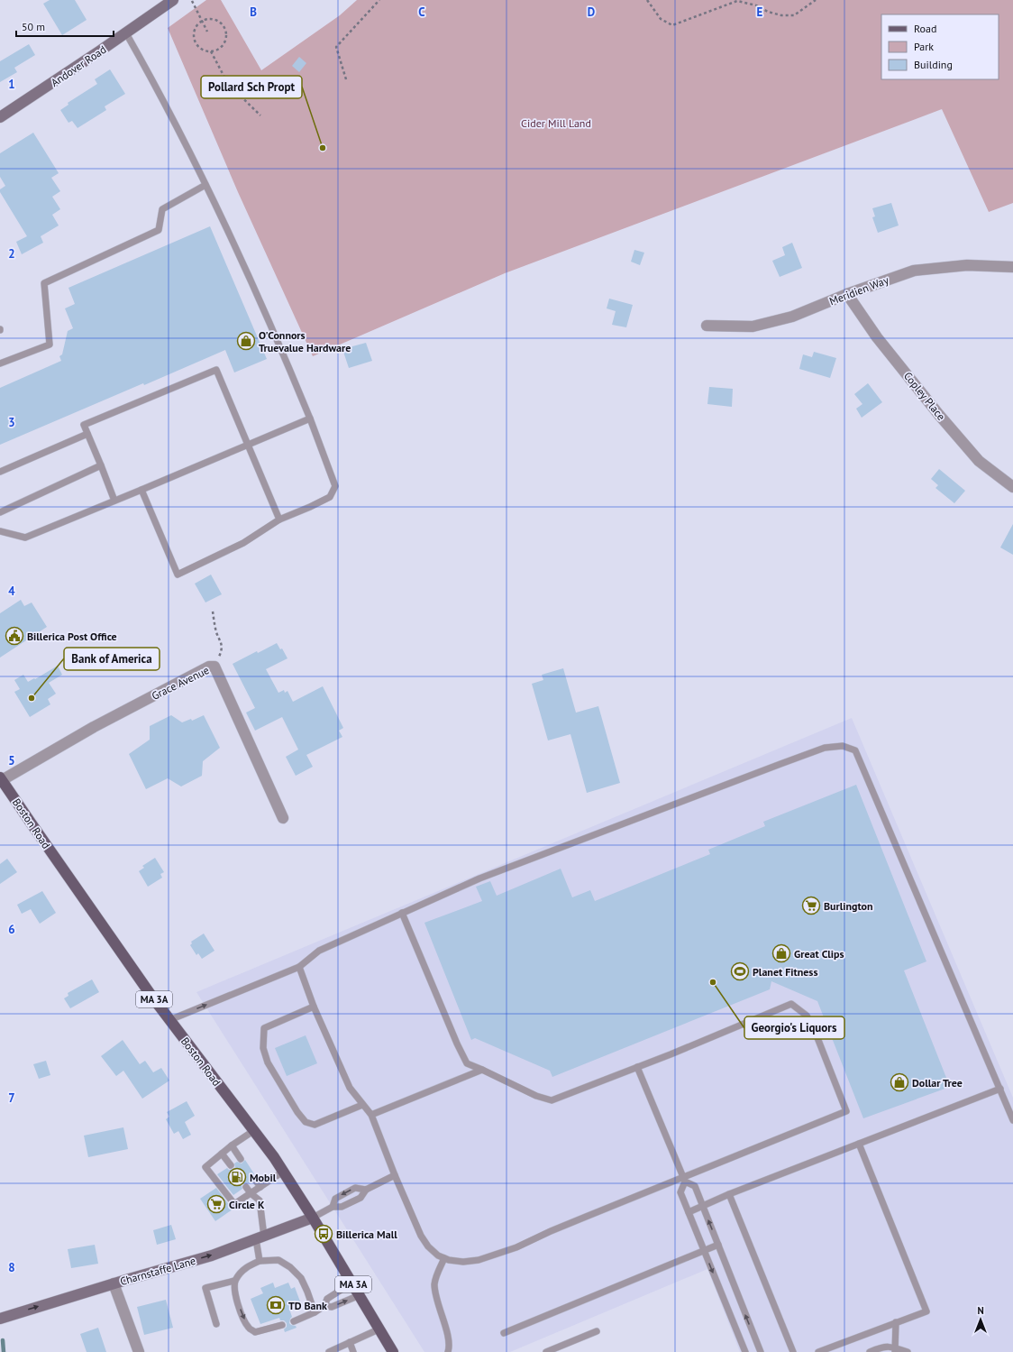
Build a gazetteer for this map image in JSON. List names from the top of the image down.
{
  "streets": {
    "main road": [
      "Andover Road",
      "Boston Road",
      "MA 3A",
      "Charnstaffe Lane"
    ],
    "street": ["Meridien Way", "Copley Place", "Grace Avenue"]
  },
  "crossings": [
    ["Meridien Way", "Copley Place"],
    ["Grace Avenue", "Boston Road"],
    ["Boston Road", "Charnstaffe Lane"]
  ],
  "one_way": ["Charnstaffe Lane"],
  "parks": ["Cider Mill Land"],
  "places": {
    "other": ["Pollard Sch Propt", "Bank of America", "Georgio's Liquors"],
    "shop": ["O'Connors Truevalue Hardware", "Great Clips", "Dollar Tree"],
    "public building": ["Billerica Post Office"],
    "supermarket": ["Burlington", "Circle K"],
    "sports": ["Planet Fitness"],
    "fuel station": ["Mobil"],
    "bus stop": ["Billerica Mall"],
    "bank": ["TD Bank"]
  },
  "legend": ["Road", "Park", "Building"],
  "scale_bar": "50 m",
  "north": "top",
  "grid": {
    "columns": [
      "B",
      "C",
      "D",
      "E"
    ],
    "rows": [
      "1",
      "2",
      "3",
      "4",
      "5",
      "6",
      "7",
      "8"
    ]
  }
}
